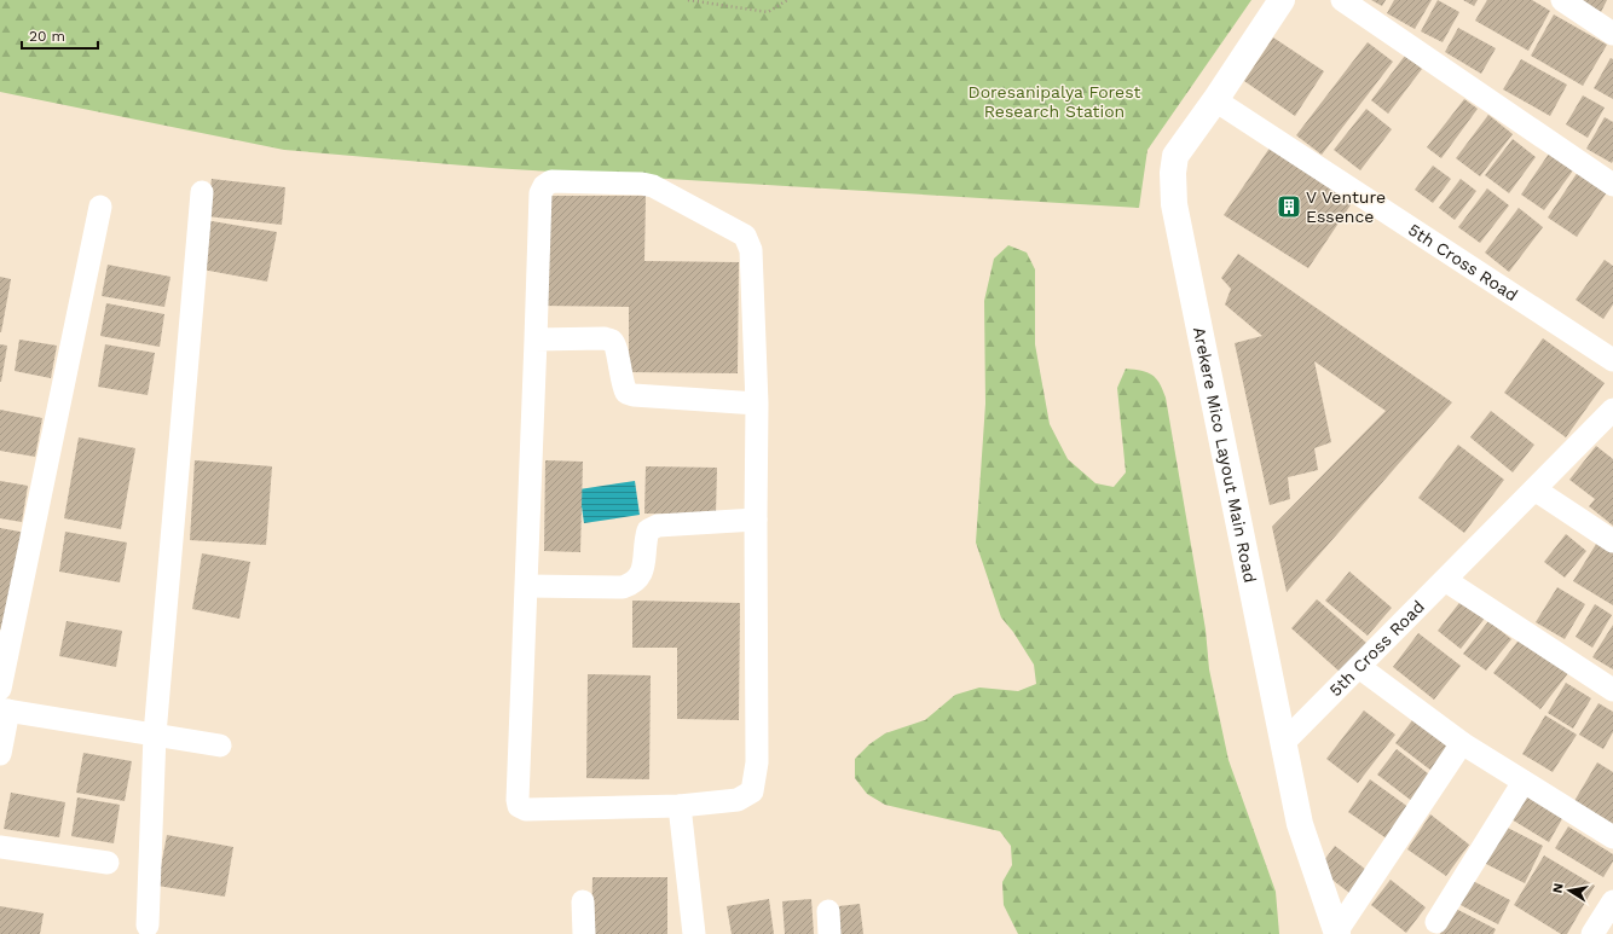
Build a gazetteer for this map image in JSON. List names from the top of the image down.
{
  "streets": {
    "street": ["5th Cross Road", "Arekere Mico Layout Main Road"]
  },
  "crossings": [
    ["5th Cross Road", "Arekere Mico Layout Main Road"]
  ],
  "parks": ["Doresanipalya Forest Research Station"],
  "places": {
    "building": ["V Venture Essence"]
  },
  "scale_bar": "20 m",
  "north": "left"
}
